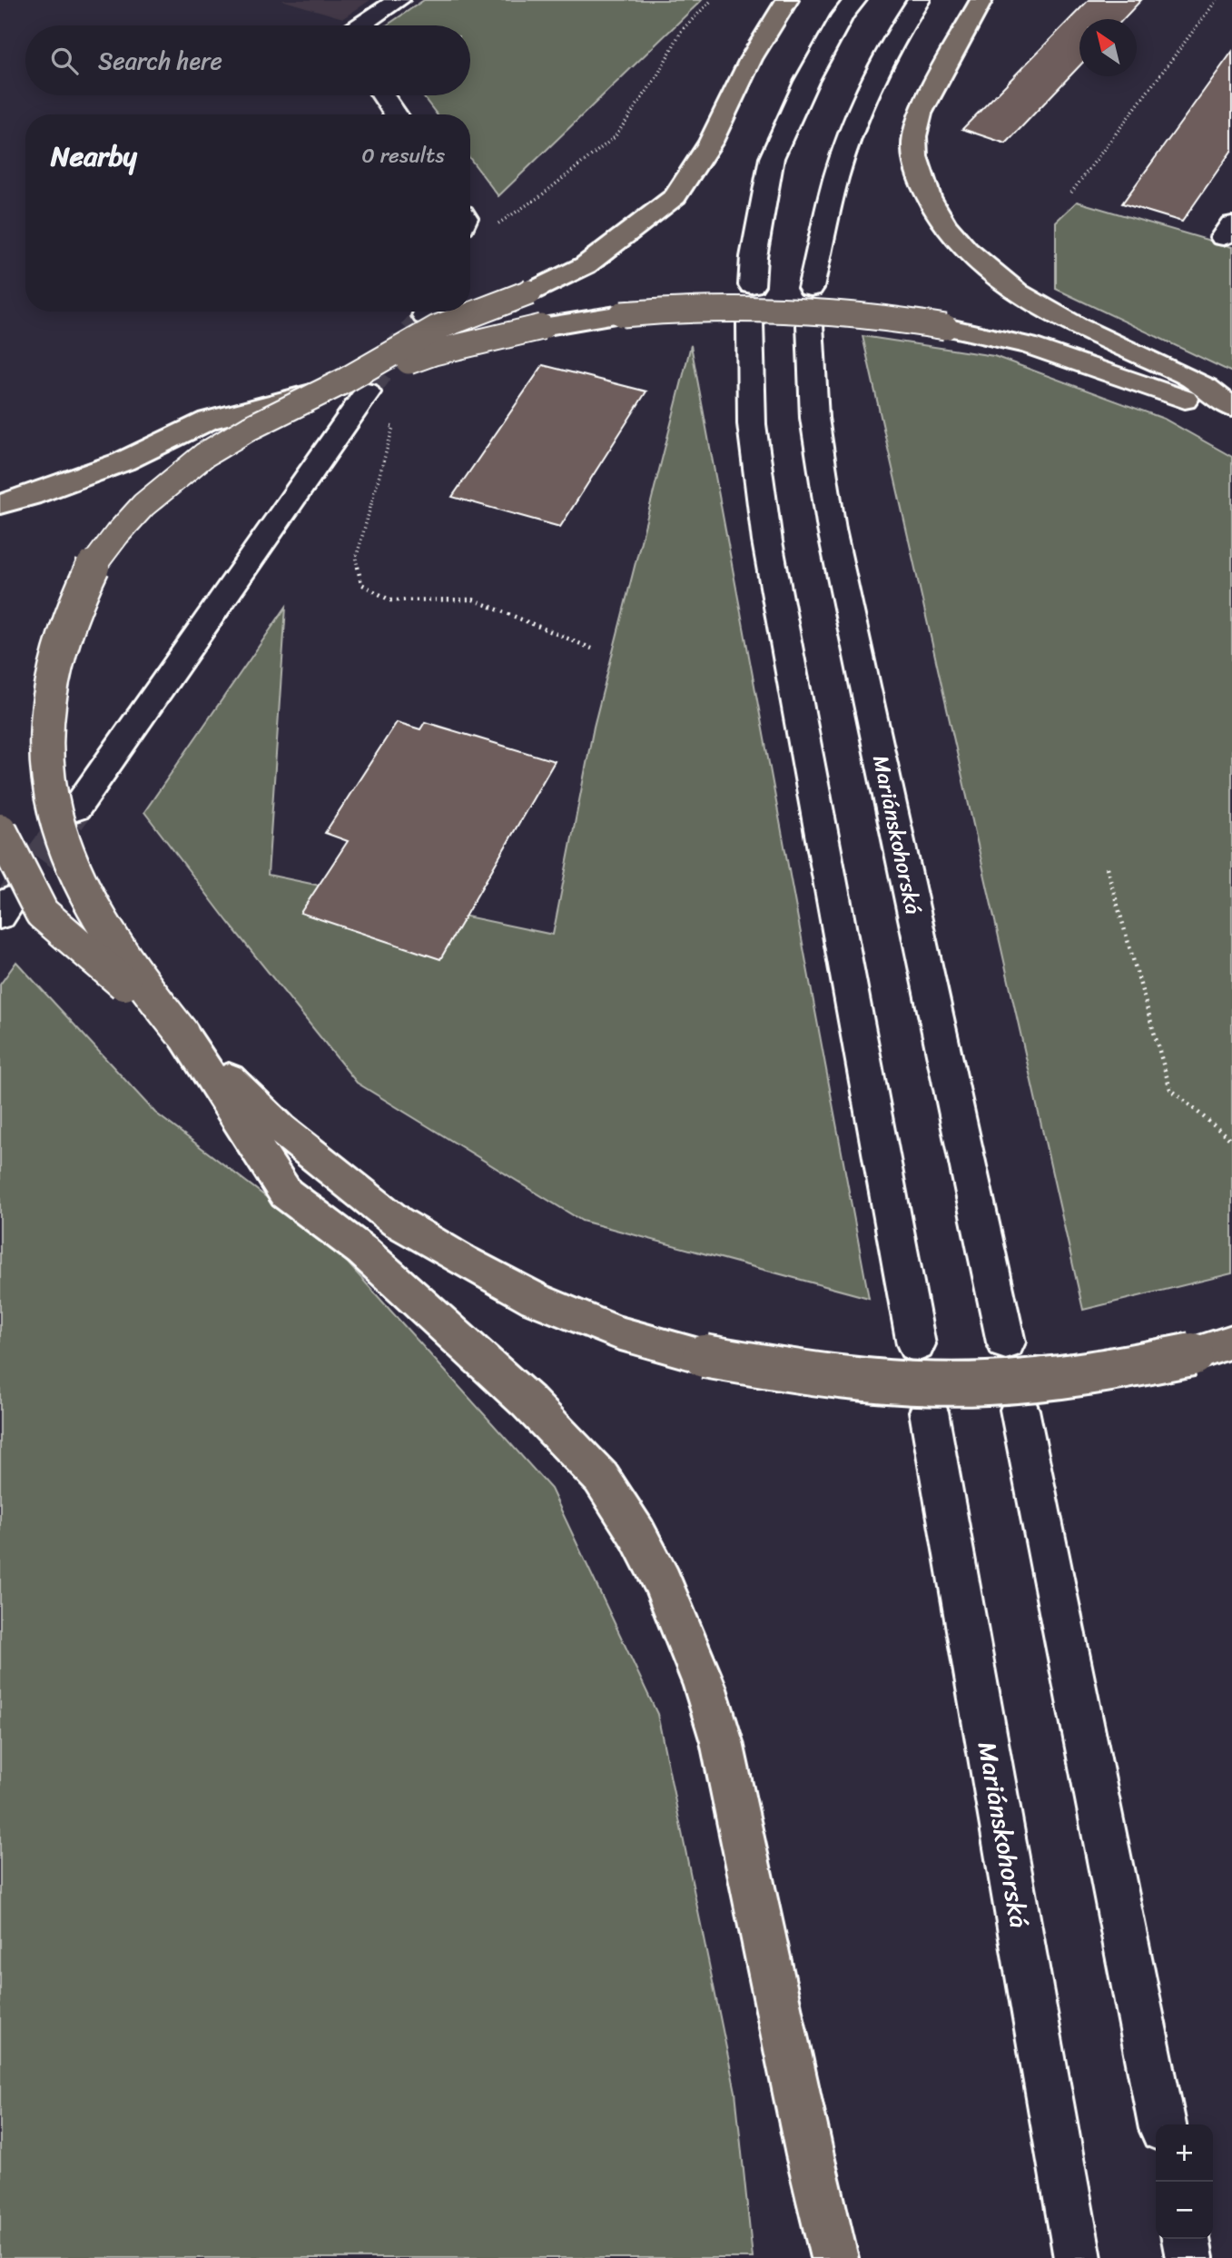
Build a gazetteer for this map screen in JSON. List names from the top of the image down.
{
  "streets": {
    "main road": ["Mariánskohorská"]
  },
  "north": "top left",
  "page": {
    "search": "Search here",
    "heading": ["Nearby", "0 results"],
    "map_buttons": ["+", "−"]
  }
}
